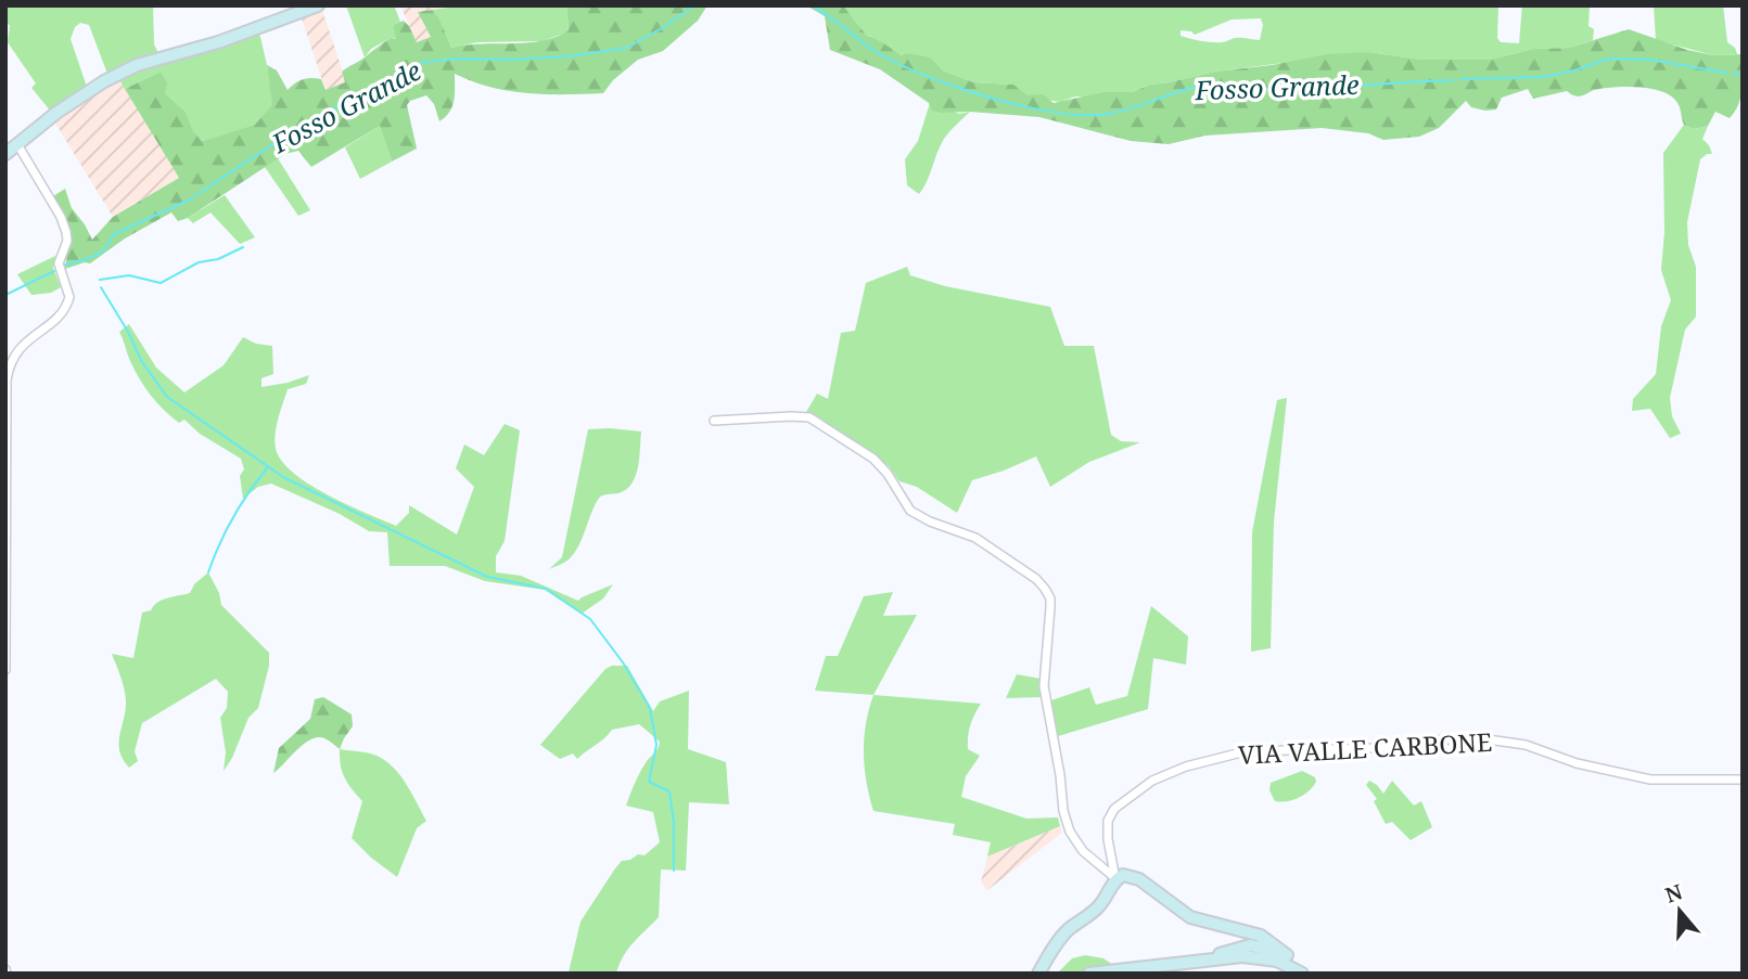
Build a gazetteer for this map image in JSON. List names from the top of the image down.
{
  "streets": {
    "street": ["VIA VALLE CARBONE"]
  },
  "water": ["Fosso Grande"],
  "north": "top"
}
